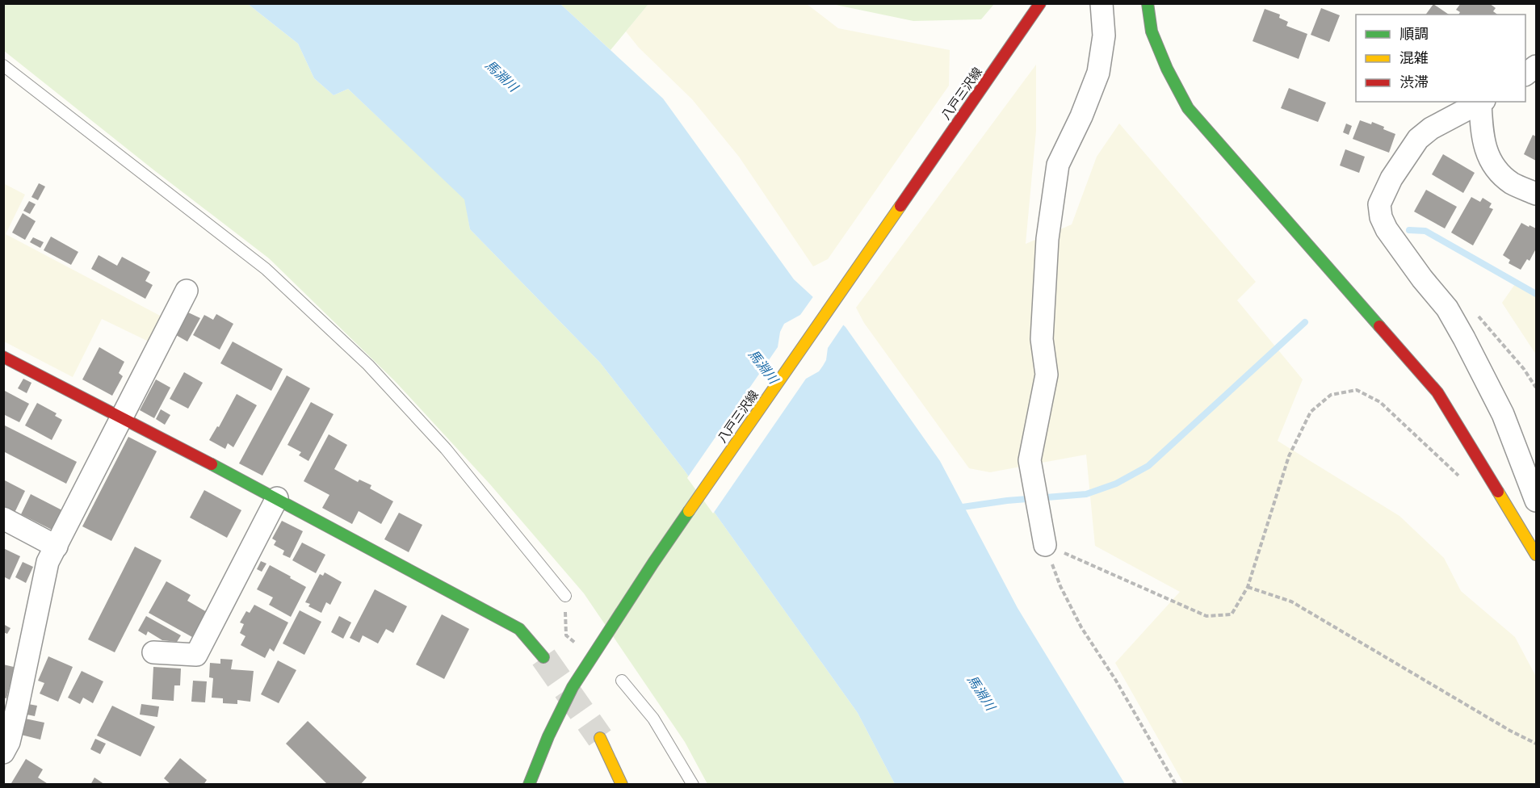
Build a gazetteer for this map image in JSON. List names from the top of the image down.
{
  "streets": {
    "street": ["八戸三沢線"]
  },
  "water": ["馬淵川"],
  "legend": ["順調", "混雑", "渋滞"]
}
